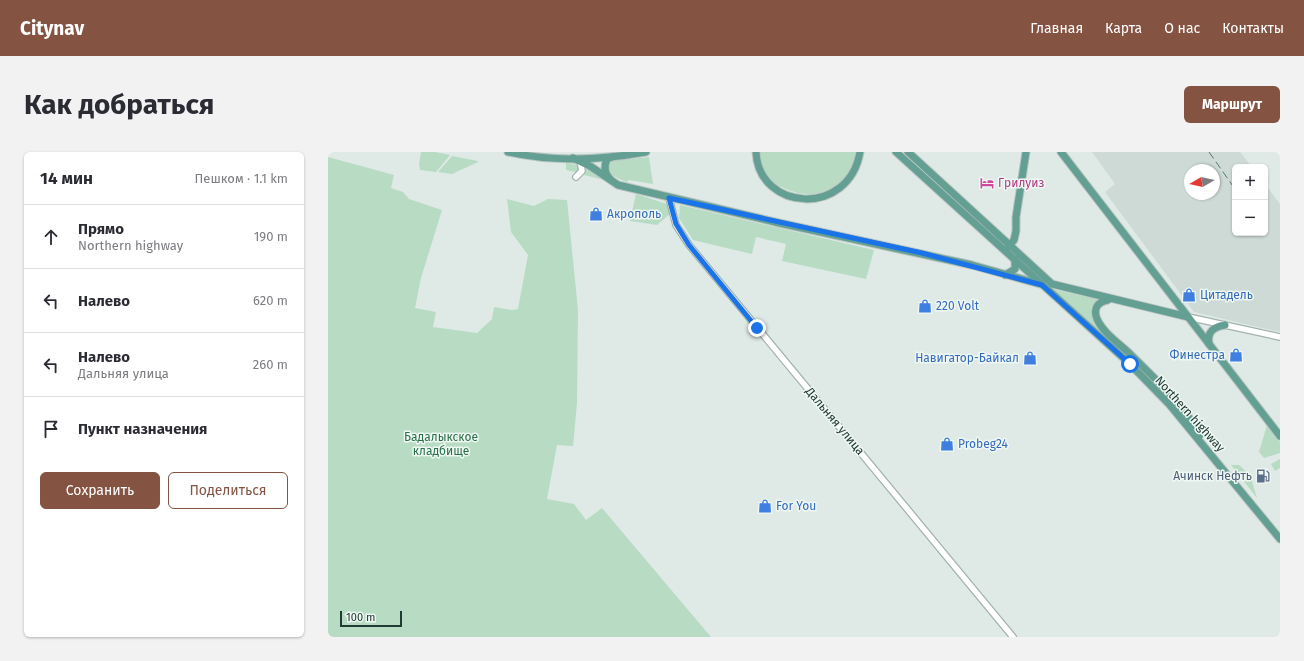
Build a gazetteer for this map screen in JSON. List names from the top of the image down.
{
  "streets": {
    "main road": ["Northern highway"],
    "street": ["Дальняя улица"]
  },
  "parks": ["Бадалыкское кладбище"],
  "places": {
    "hotel": ["Грилуиз"],
    "shop": [
      "Акрополь",
      "Цитадель",
      "220 Volt",
      "Финестра",
      "Навигатор-Байкал",
      "Probeg24",
      "For You"
    ],
    "fuel station": ["Ачинск Нефть"]
  },
  "scale_bar": "100 m",
  "north": "left",
  "page": {
    "header": "Citynav",
    "nav": [
      "Главная",
      "Карта",
      "О нас",
      "Контакты"
    ],
    "buttons": [
      "Маршрут",
      ["Сохранить", "Поделиться"]
    ],
    "title": "Как добраться",
    "heading": ["14 мин", "Пешком · 1.1 km"],
    "map_buttons": ["+", "−"],
    "list": [
      ["Прямо", "Northern highway", "190 m"],
      ["Налево", "620 m"],
      ["Налево", "Дальняя улица", "260 m"],
      "Пункт назначения"
    ],
    "scale": "100 m"
  }
}
